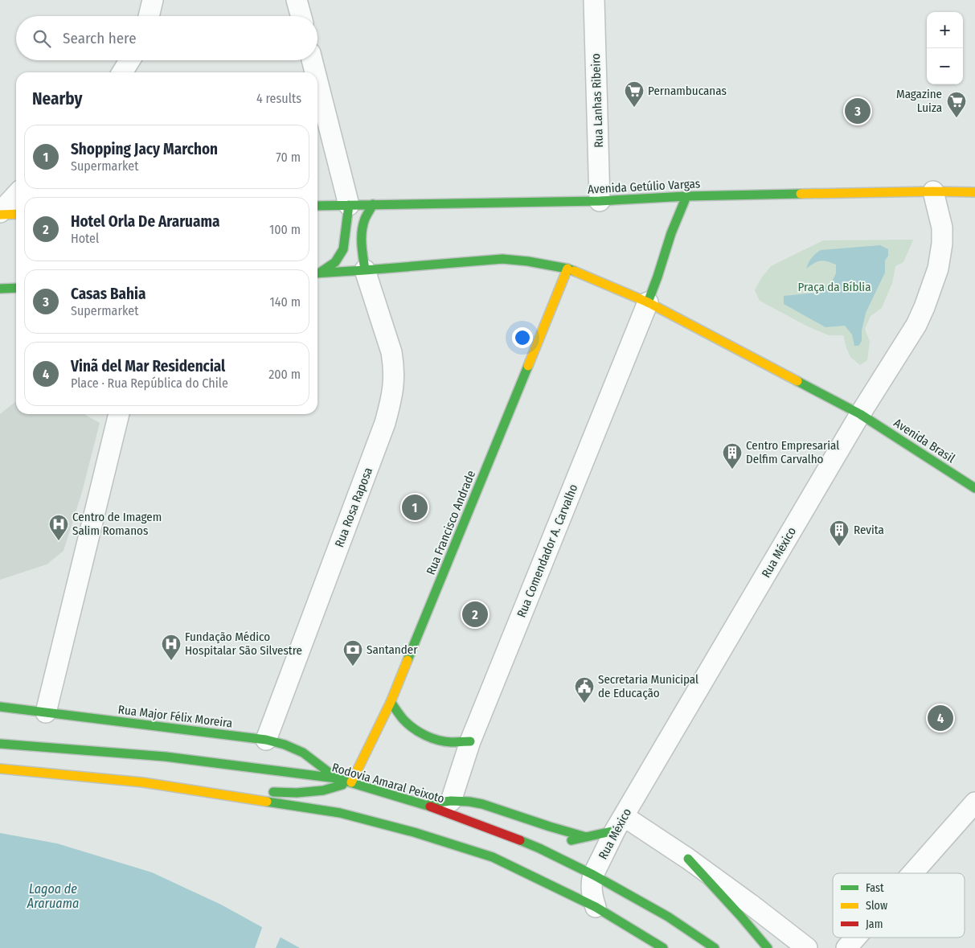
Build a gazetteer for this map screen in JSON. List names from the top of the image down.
{
  "streets": {
    "main road": [
      "Avenida Getúlio Vargas",
      "Avenida Brasil",
      "Rua Francisco Andrade",
      "Rua Major Félix Moreira",
      "Rodovia Amaral Peixoto"
    ],
    "street": [
      "Rua Lanhas Ribeiro",
      "Rua Rosa Raposa",
      "Rua Comendador A. Carvalho",
      "Rua México"
    ]
  },
  "crossings": [
    ["Rua Lanhas Ribeiro", "Avenida Getúlio Vargas"],
    ["Avenida Getúlio Vargas", "Rua México"],
    ["Avenida Brasil", "Rua México"],
    ["Rua Rosa Raposa", "Rua Major Félix Moreira"],
    ["Rua Francisco Andrade", "Rodovia Amaral Peixoto"],
    ["Rua México", "Rodovia Amaral Peixoto"],
    ["Rua Major Félix Moreira", "Rodovia Amaral Peixoto"]
  ],
  "water": ["Lagoa de Araruama"],
  "parks": ["Praça da Bíblia"],
  "places": {
    "supermarket": ["Pernambucanas", "Magazine Luiza"],
    "building": ["Centro Empresarial Delfim Carvalho", "Revita"],
    "hospital": ["Centro de Imagem Salim Romanos", "Fundação Médico Hospitalar São Silvestre"],
    "bank": ["Santander"],
    "public building": ["Secretaria Municipal de Educação"]
  },
  "legend": ["Fast", "Slow", "Jam"],
  "page": {
    "map_buttons": ["+", "−"],
    "search": "Search here",
    "heading": ["Nearby", "4 results"],
    "pins": [
      "3",
      "1",
      "2",
      "4"
    ],
    "list": [
      {
        "mark": "1",
        "name": "Shopping Jacy Marchon",
        "note": "Supermarket",
        "value": "70 m"
      },
      {
        "mark": "2",
        "name": "Hotel Orla De Araruama",
        "note": "Hotel",
        "value": "100 m"
      },
      {
        "mark": "3",
        "name": "Casas Bahia",
        "note": "Supermarket",
        "value": "140 m"
      },
      {
        "mark": "4",
        "name": "Vinã del Mar Residencial",
        "note": "Place · Rua República do Chile",
        "value": "200 m"
      }
    ]
  }
}
